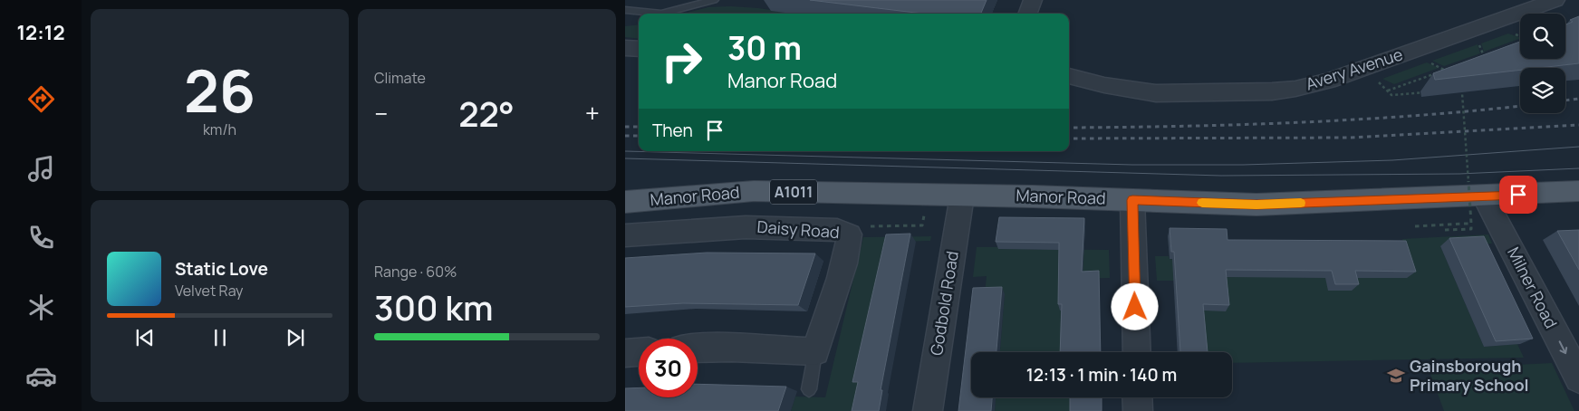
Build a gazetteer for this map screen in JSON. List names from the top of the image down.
{
  "streets": {
    "main road": ["A1011", "Manor Road"],
    "street": [
      "Avery Avenue",
      "Daisy Road",
      "Milner Road",
      "Godbold Road"
    ]
  },
  "crossings": [
    ["Manor Road", "Milner Road"],
    ["Manor Road", "Godbold Road"]
  ],
  "one_way": ["Milner Road"],
  "places": {
    "school or university": ["Gainsborough Primary School"]
  },
  "page": {
    "tabs": "12:12",
    "tile": [
      ["26", "km/h"],
      "Climate",
      ["Range · 60%", "300 km"]
    ],
    "turn": ["30 m", "Manor Road"],
    "heat": ["−", "22°", "+"],
    "then": "Then",
    "song": ["Static Love", "Velvet Ray"],
    "limit": "30",
    "trip": "12:13 · 1 min · 140 m"
  }
}
